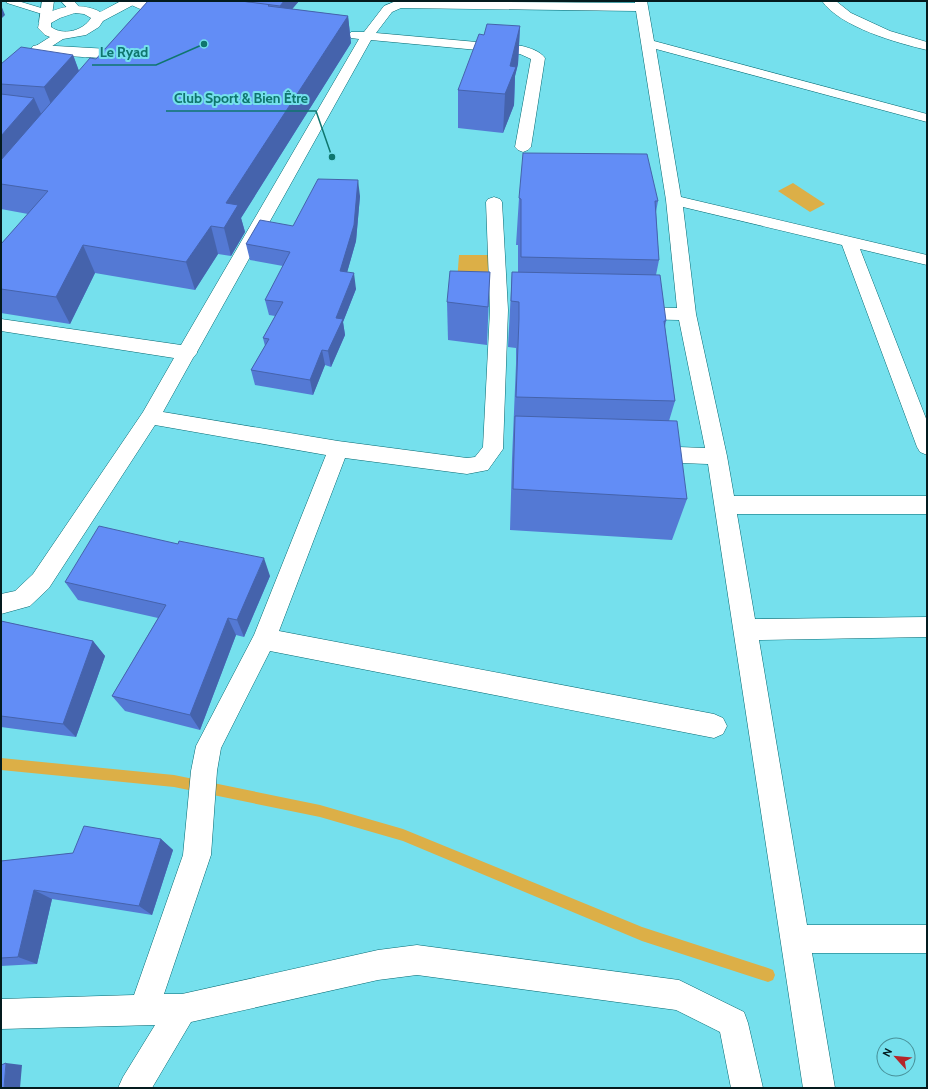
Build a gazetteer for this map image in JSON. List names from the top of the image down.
{
  "places": ["Le Ryad", "Club Sport & Bien Être"],
  "north": "top left"
}
